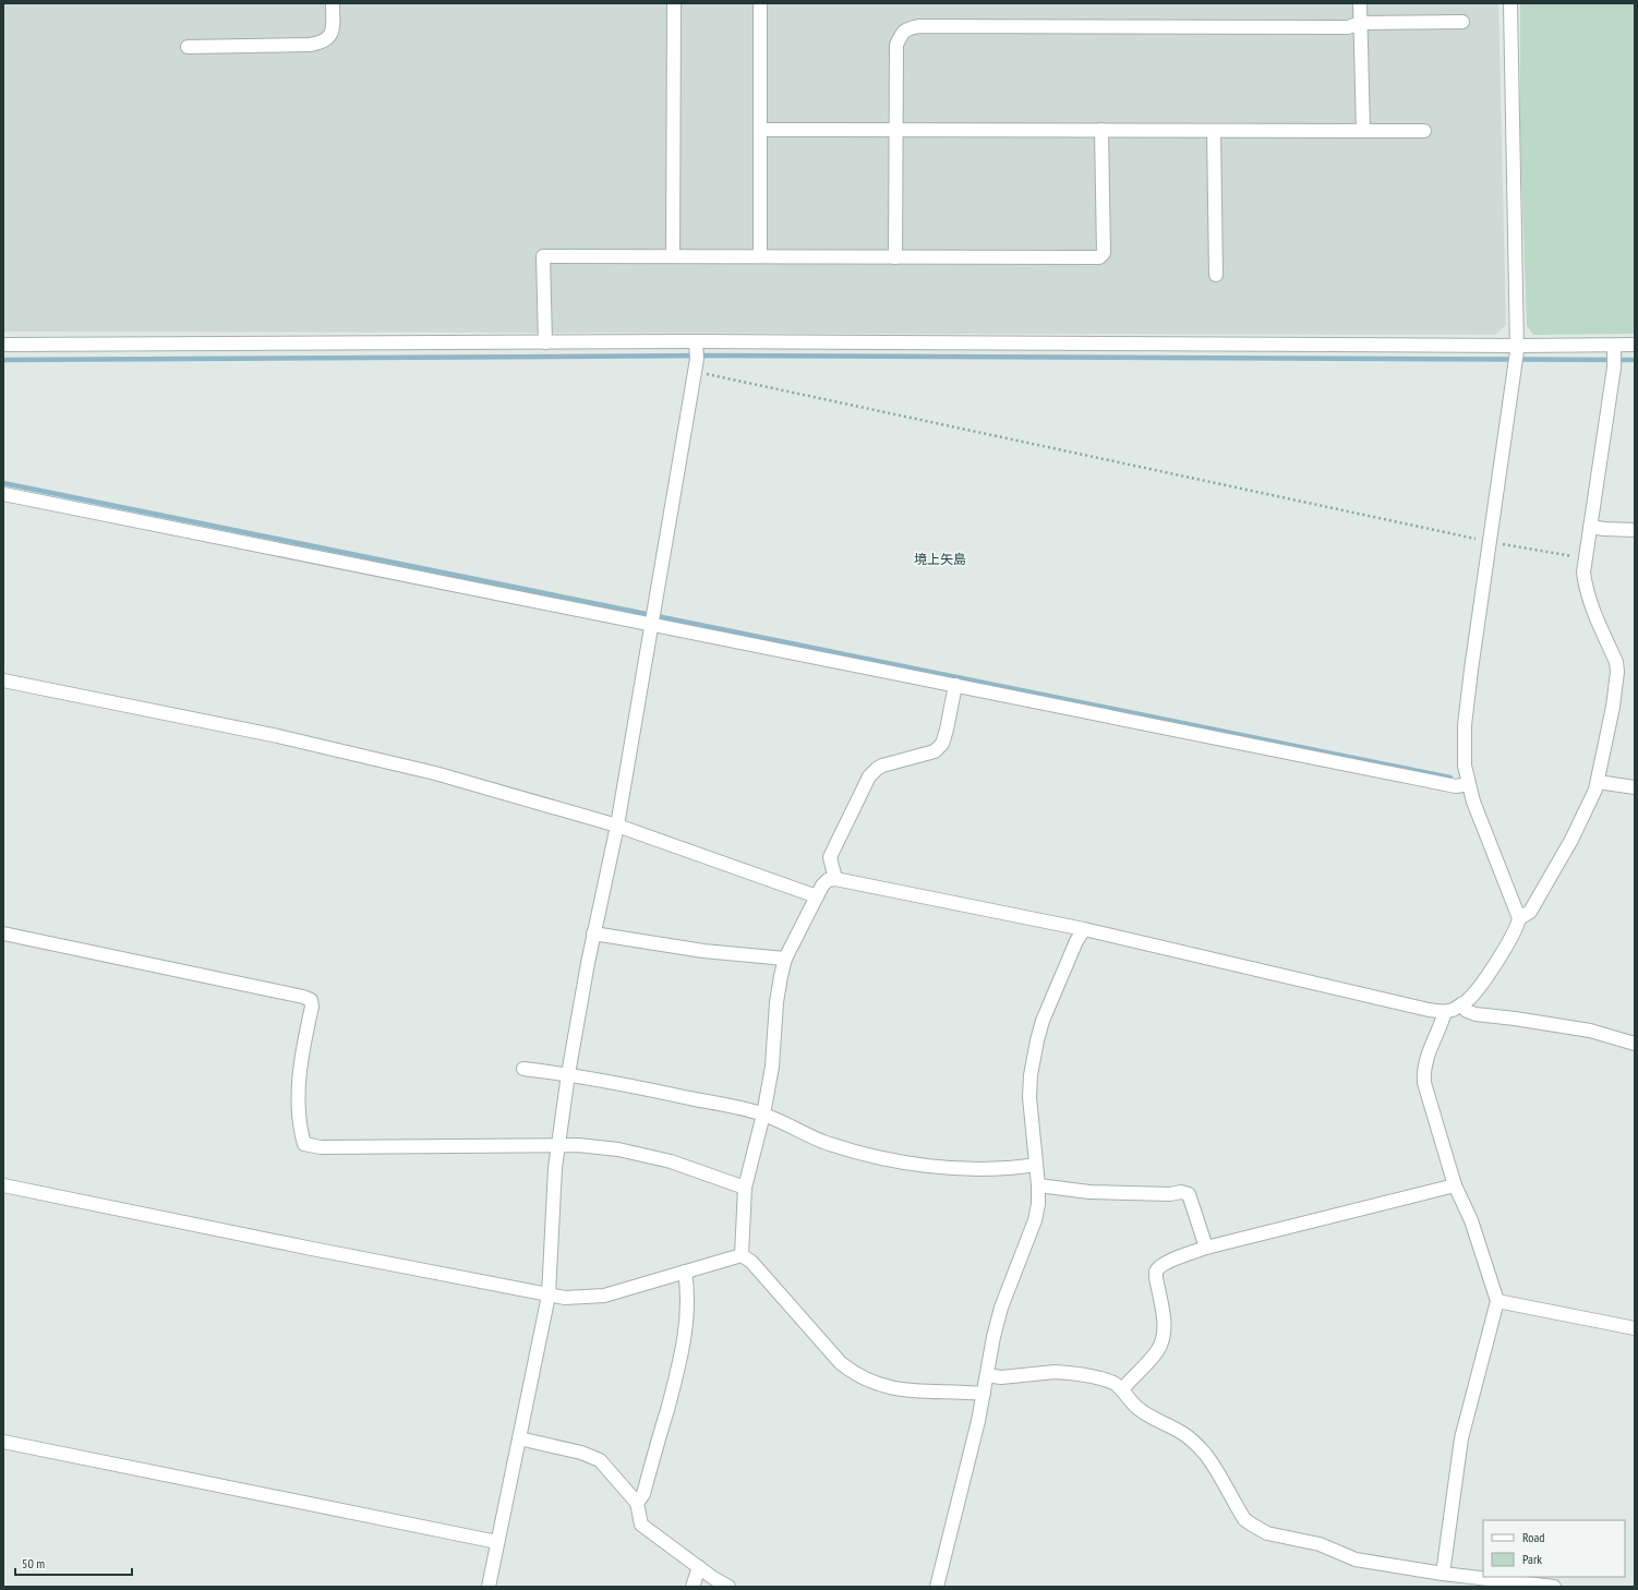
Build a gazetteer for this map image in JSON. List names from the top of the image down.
{
  "districts": ["境上矢島"],
  "legend": ["Road", "Park"],
  "scale_bar": "50 m"
}
